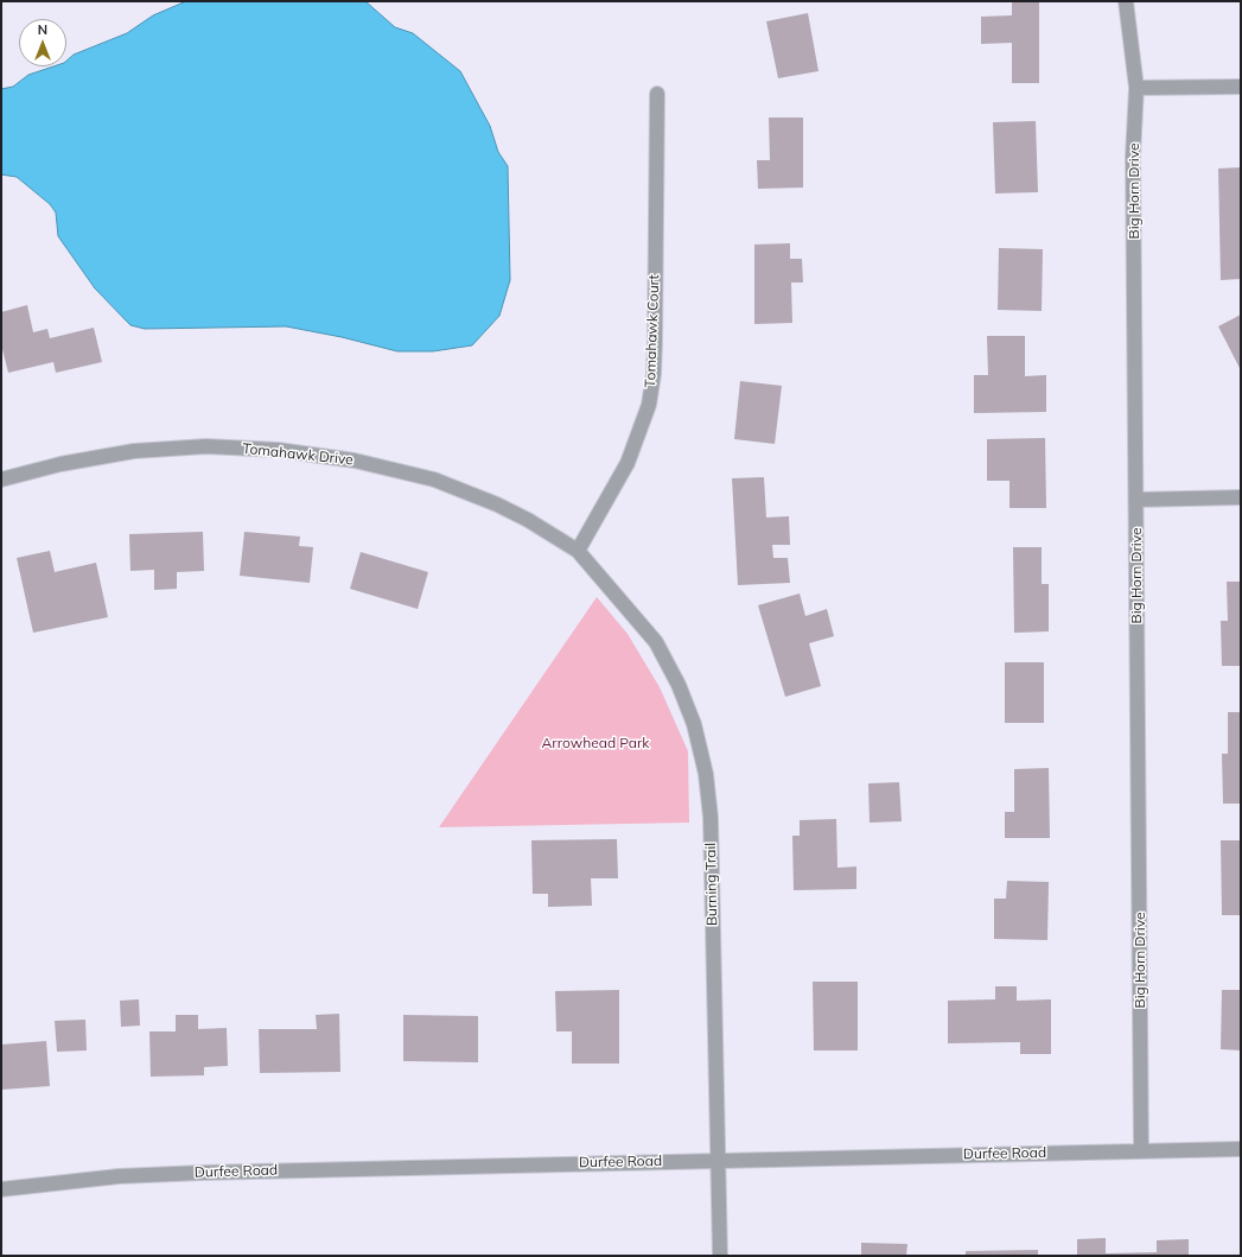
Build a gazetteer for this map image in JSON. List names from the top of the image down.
{
  "streets": {
    "street": [
      "Big Horn Drive",
      "Tomahawk Court",
      "Tomahawk Drive",
      "Burning Trail",
      "Durfee Road"
    ]
  },
  "crossings": [
    ["Big Horn Drive", "Durfee Road"],
    ["Tomahawk Court", "Tomahawk Drive"],
    ["Tomahawk Court", "Burning Trail"],
    ["Tomahawk Drive", "Burning Trail"],
    ["Burning Trail", "Durfee Road"]
  ],
  "parks": ["Arrowhead Park"],
  "north": "top"
}
